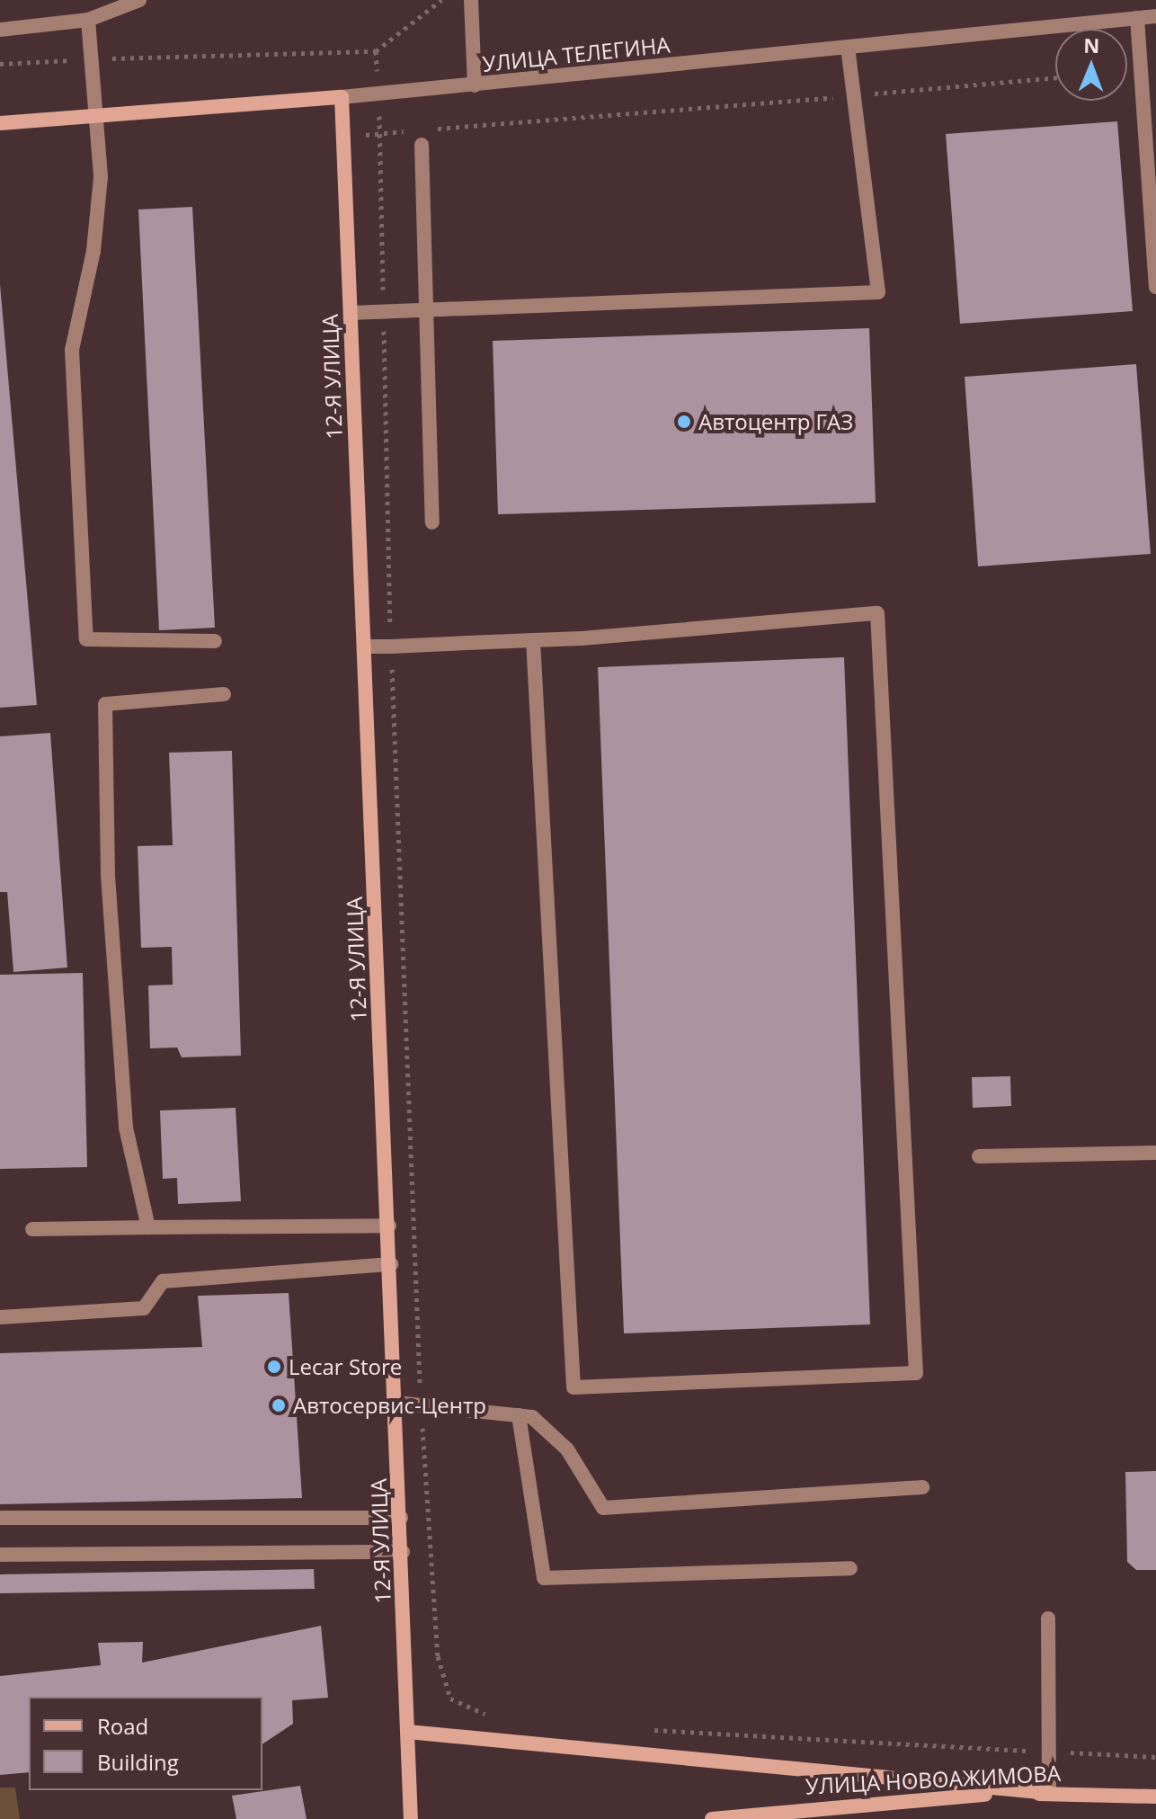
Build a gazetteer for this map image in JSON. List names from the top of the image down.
{
  "streets": {
    "main road": ["УЛИЦА ТЕЛЕГИНА", "12-Я УЛИЦА", "УЛИЦА НОВОАЖИМОВА"]
  },
  "crossings": [
    ["УЛИЦА ТЕЛЕГИНА", "12-Я УЛИЦА"]
  ],
  "places": ["Автоцентр ГАЗ", "Lecar Store", "Автосервис-Центр"],
  "legend": ["Road", "Building"],
  "north": "top"
}
